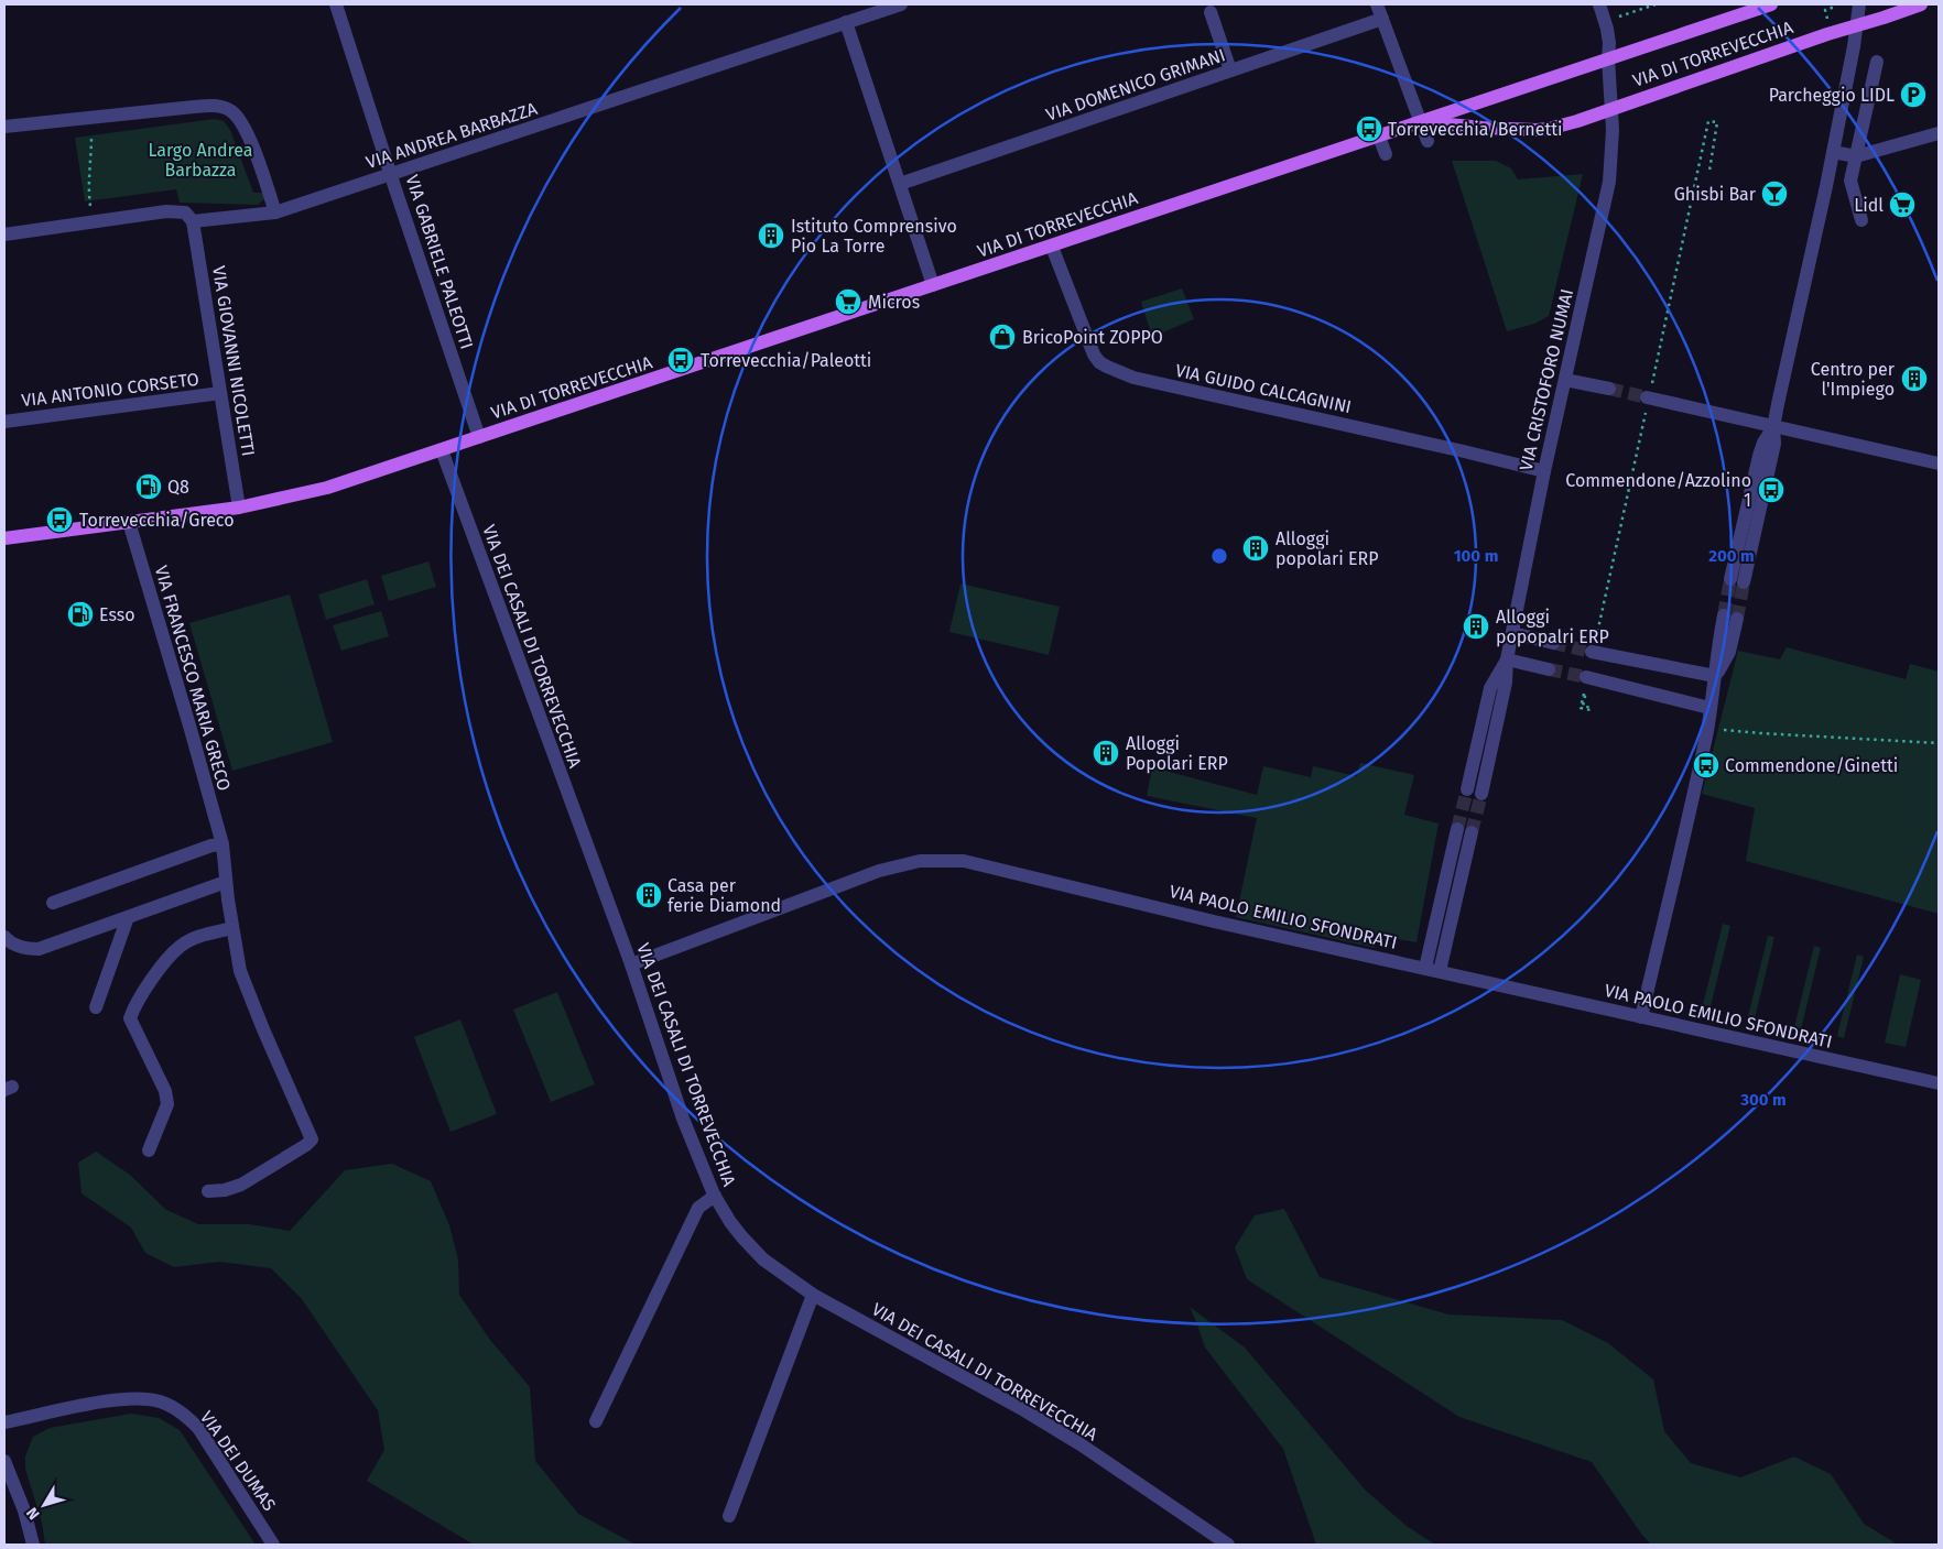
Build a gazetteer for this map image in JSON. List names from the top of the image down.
{
  "streets": {
    "main road": ["VIA DI TORREVECCHIA"],
    "street": [
      "VIA DOMENICO GRIMANI",
      "VIA ANDREA BARBAZZA",
      "VIA GABRIELE PALEOTTI",
      "VIA GIOVANNI NICOLETTI",
      "VIA CRISTOFORO NUMAI",
      "VIA GUIDO CALCAGNINI",
      "VIA ANTONIO CORSETO",
      "VIA DEI CASALI DI TORREVECCHIA",
      "VIA FRANCESCO MARIA GRECO",
      "VIA PAOLO EMILIO SFONDRATI",
      "VIA DEI DUMAS"
    ]
  },
  "crossings": [
    ["VIA DI TORREVECCHIA", "VIA GABRIELE PALEOTTI"],
    ["VIA DI TORREVECCHIA", "VIA GIOVANNI NICOLETTI"],
    ["VIA DI TORREVECCHIA", "VIA CRISTOFORO NUMAI"],
    ["VIA DI TORREVECCHIA", "VIA GUIDO CALCAGNINI"],
    ["VIA DI TORREVECCHIA", "VIA DEI CASALI DI TORREVECCHIA"],
    ["VIA DI TORREVECCHIA", "VIA FRANCESCO MARIA GRECO"],
    ["VIA ANDREA BARBAZZA", "VIA GABRIELE PALEOTTI"],
    ["VIA ANDREA BARBAZZA", "VIA GIOVANNI NICOLETTI"],
    ["VIA GIOVANNI NICOLETTI", "VIA ANTONIO CORSETO"],
    ["VIA CRISTOFORO NUMAI", "VIA GUIDO CALCAGNINI"],
    ["VIA DEI CASALI DI TORREVECCHIA", "VIA PAOLO EMILIO SFONDRATI"]
  ],
  "parks": ["Largo Andrea Barbazza"],
  "places": {
    "parking": ["Parcheggio LIDL"],
    "bus stop": [
      "Torrevecchia/Bernetti",
      "Torrevecchia/Paleotti",
      "Commendone/Azzolino 1",
      "Torrevecchia/Greco",
      "Commendone/Ginetti"
    ],
    "bar": ["Ghisbi Bar"],
    "supermarket": ["Lidl", "Micros"],
    "building": [
      "Istituto Comprensivo Pio La Torre",
      "Centro per l'Impiego",
      "Alloggi popolari ERP",
      "Alloggi popopalri ERP",
      "Alloggi Popolari ERP",
      "Casa per ferie Diamond"
    ],
    "shop": ["BricoPoint ZOPPO"],
    "fuel station": ["Q8", "Esso"]
  },
  "north": "bottom left",
  "rings": ["100 m", "200 m", "300 m"]
}
